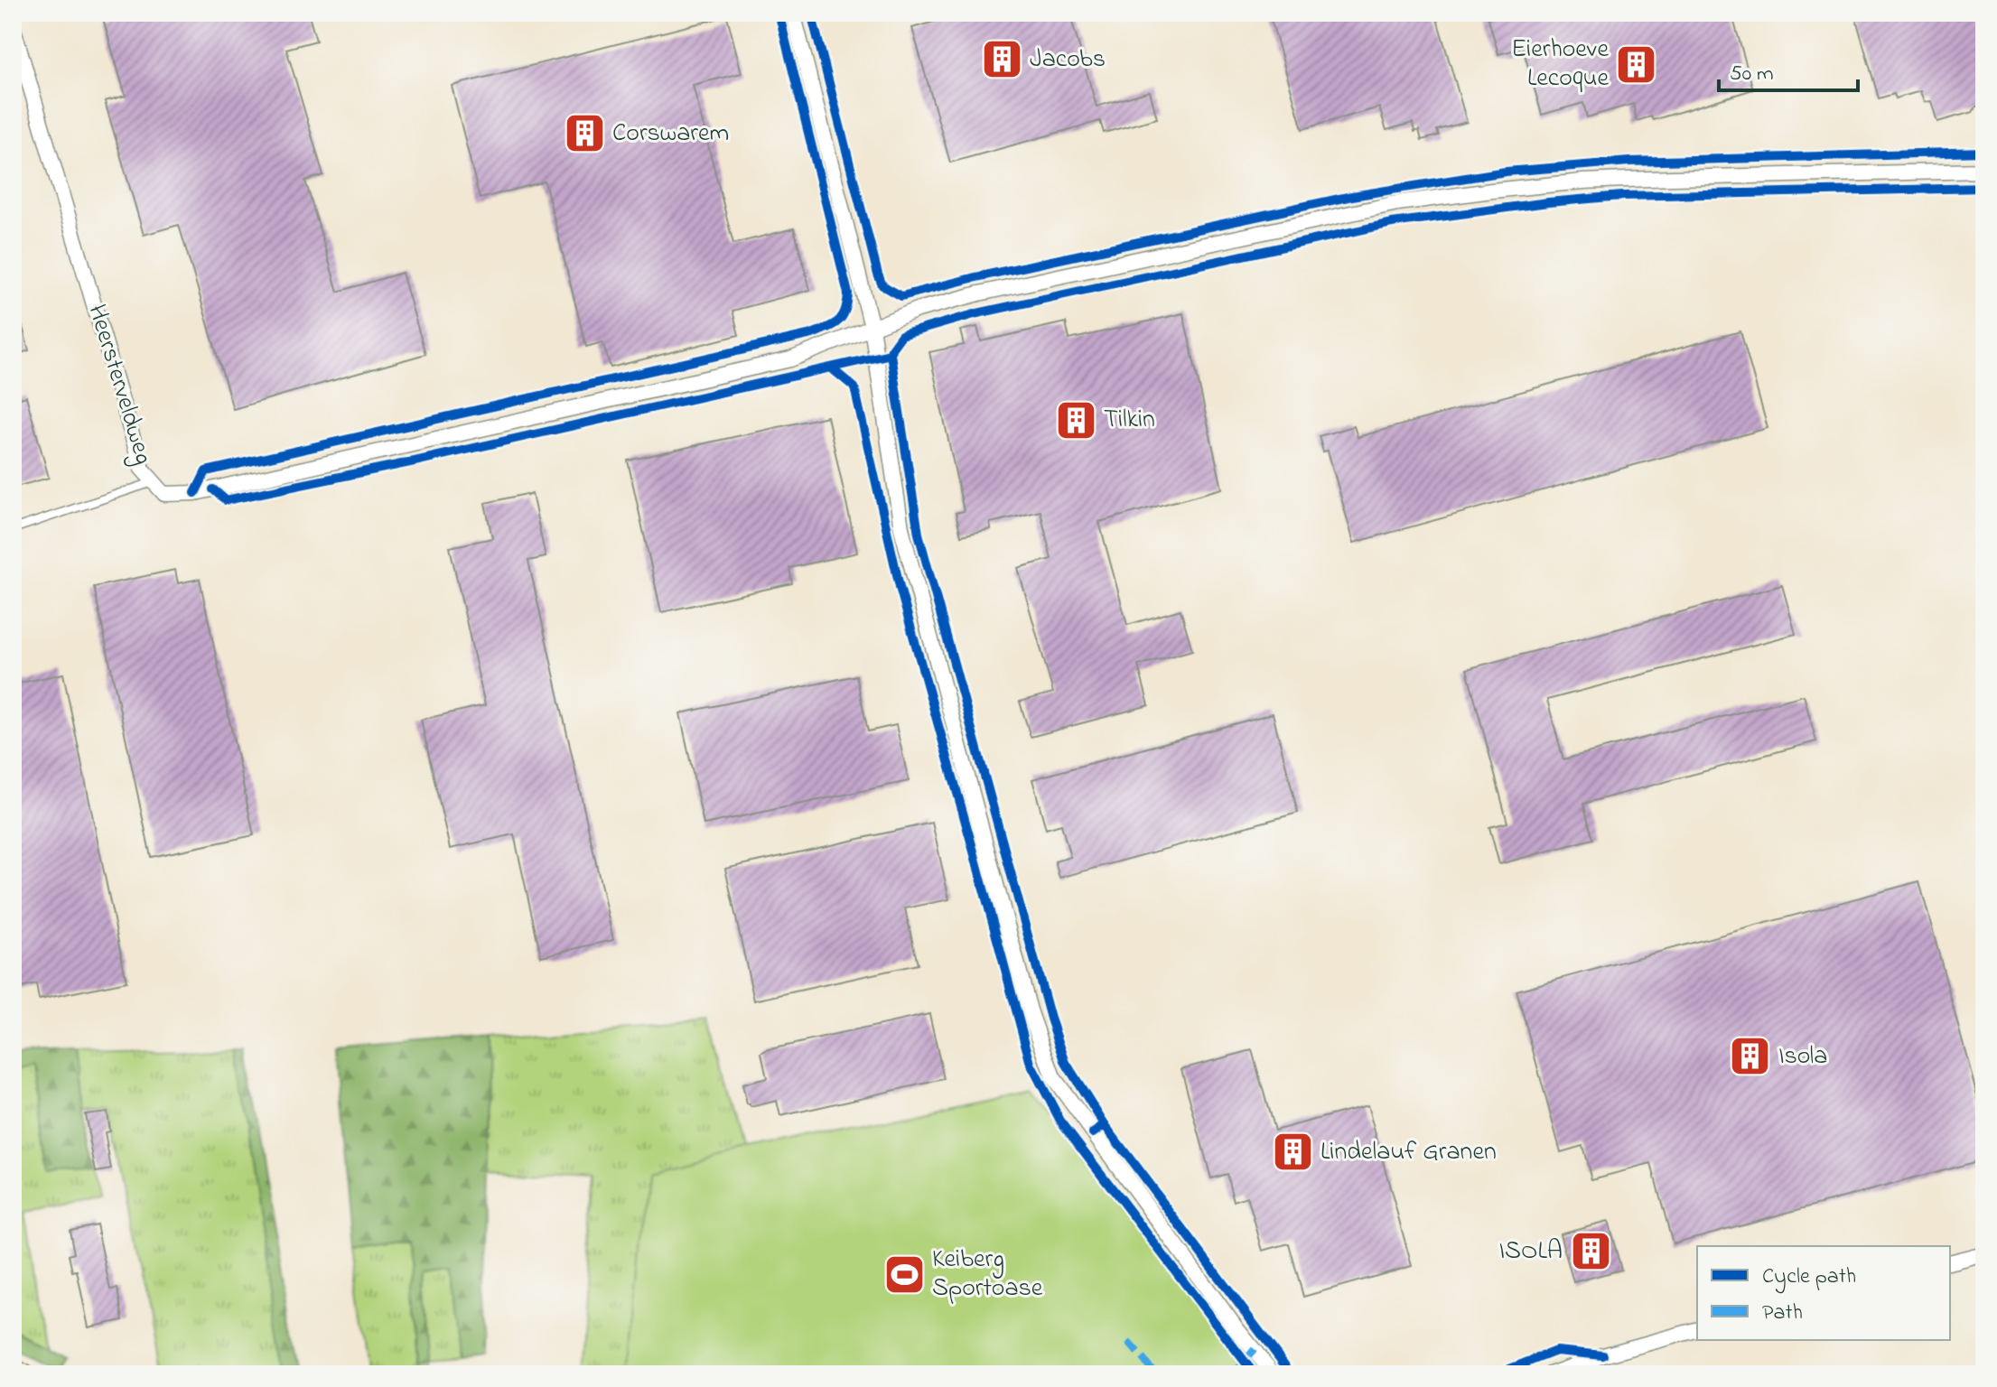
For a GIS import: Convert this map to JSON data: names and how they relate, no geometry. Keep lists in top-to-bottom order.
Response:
{
  "streets": {
    "street": ["Heersterveldweg"]
  },
  "places": {
    "building": [
      "Jacobs",
      "Eierhoeve Lecoque",
      "Corswarem",
      "Tilkin",
      "Isola",
      "Lindelauf Granen",
      "ISOLA"
    ],
    "sports": ["Keiberg Sportoase"]
  },
  "legend": ["Cycle path", "Path"],
  "scale_bar": "50 m"
}
